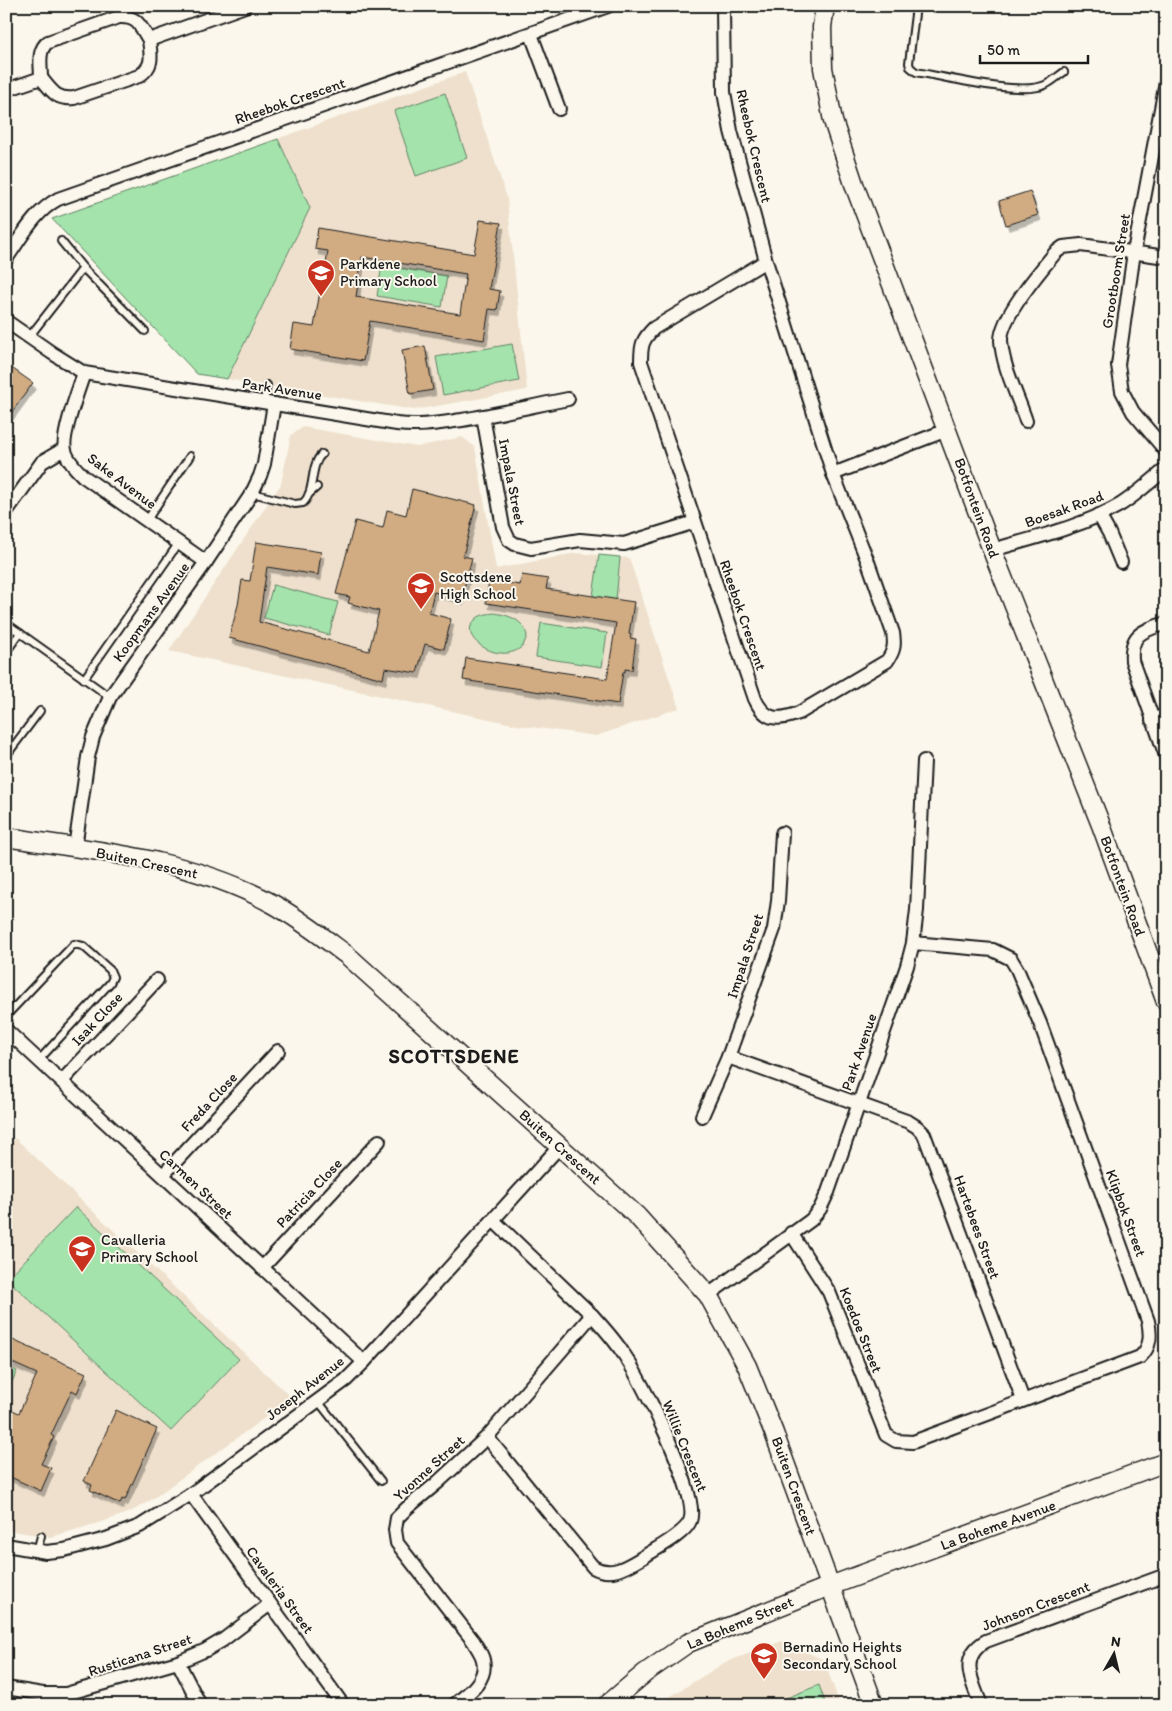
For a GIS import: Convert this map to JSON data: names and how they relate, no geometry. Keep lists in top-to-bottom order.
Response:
{
  "streets": {
    "street": [
      "Rheebok Crescent",
      "Grootboom Street",
      "Park Avenue",
      "Sake Avenue",
      "Impala Street",
      "Botfontein Road",
      "Boesak Road",
      "Koopmans Avenue",
      "Buiten Crescent",
      "Isak Close",
      "Freda Close",
      "Carmen Street",
      "Patricia Close",
      "Klipbok Street",
      "Hartebees Street",
      "Koedoe Street",
      "Joseph Avenue",
      "Willie Crescent",
      "Yvonne Street",
      "La Boheme Avenue",
      "Cavaleria Street",
      "Johnson Crescent",
      "La Boheme Street",
      "Rusticana Street"
    ]
  },
  "crossings": [
    ["Rheebok Crescent", "Impala Street"],
    ["Park Avenue", "Impala Street"],
    ["Park Avenue", "Koopmans Avenue"],
    ["Park Avenue", "Buiten Crescent"],
    ["Park Avenue", "Klipbok Street"],
    ["Park Avenue", "Hartebees Street"],
    ["Park Avenue", "Koedoe Street"],
    ["Sake Avenue", "Koopmans Avenue"],
    ["Botfontein Road", "Boesak Road"],
    ["Koopmans Avenue", "Buiten Crescent"],
    ["Buiten Crescent", "Joseph Avenue"],
    ["Buiten Crescent", "La Boheme Avenue"],
    ["Buiten Crescent", "La Boheme Street"],
    ["Isak Close", "Carmen Street"],
    ["Freda Close", "Carmen Street"],
    ["Carmen Street", "Patricia Close"],
    ["Carmen Street", "Joseph Avenue"],
    ["Klipbok Street", "Hartebees Street"],
    ["Klipbok Street", "Koedoe Street"],
    ["Joseph Avenue", "Willie Crescent"],
    ["Joseph Avenue", "Cavaleria Street"],
    ["Willie Crescent", "Yvonne Street"],
    ["La Boheme Avenue", "La Boheme Street"],
    ["Cavaleria Street", "Rusticana Street"]
  ],
  "districts": ["SCOTTSDENE"],
  "places": {
    "school or university": [
      "Parkdene Primary School",
      "Scottsdene High School",
      "Cavalleria Primary School",
      "Bernadino Heights Secondary School"
    ]
  },
  "scale_bar": "50 m",
  "north": "top"
}
